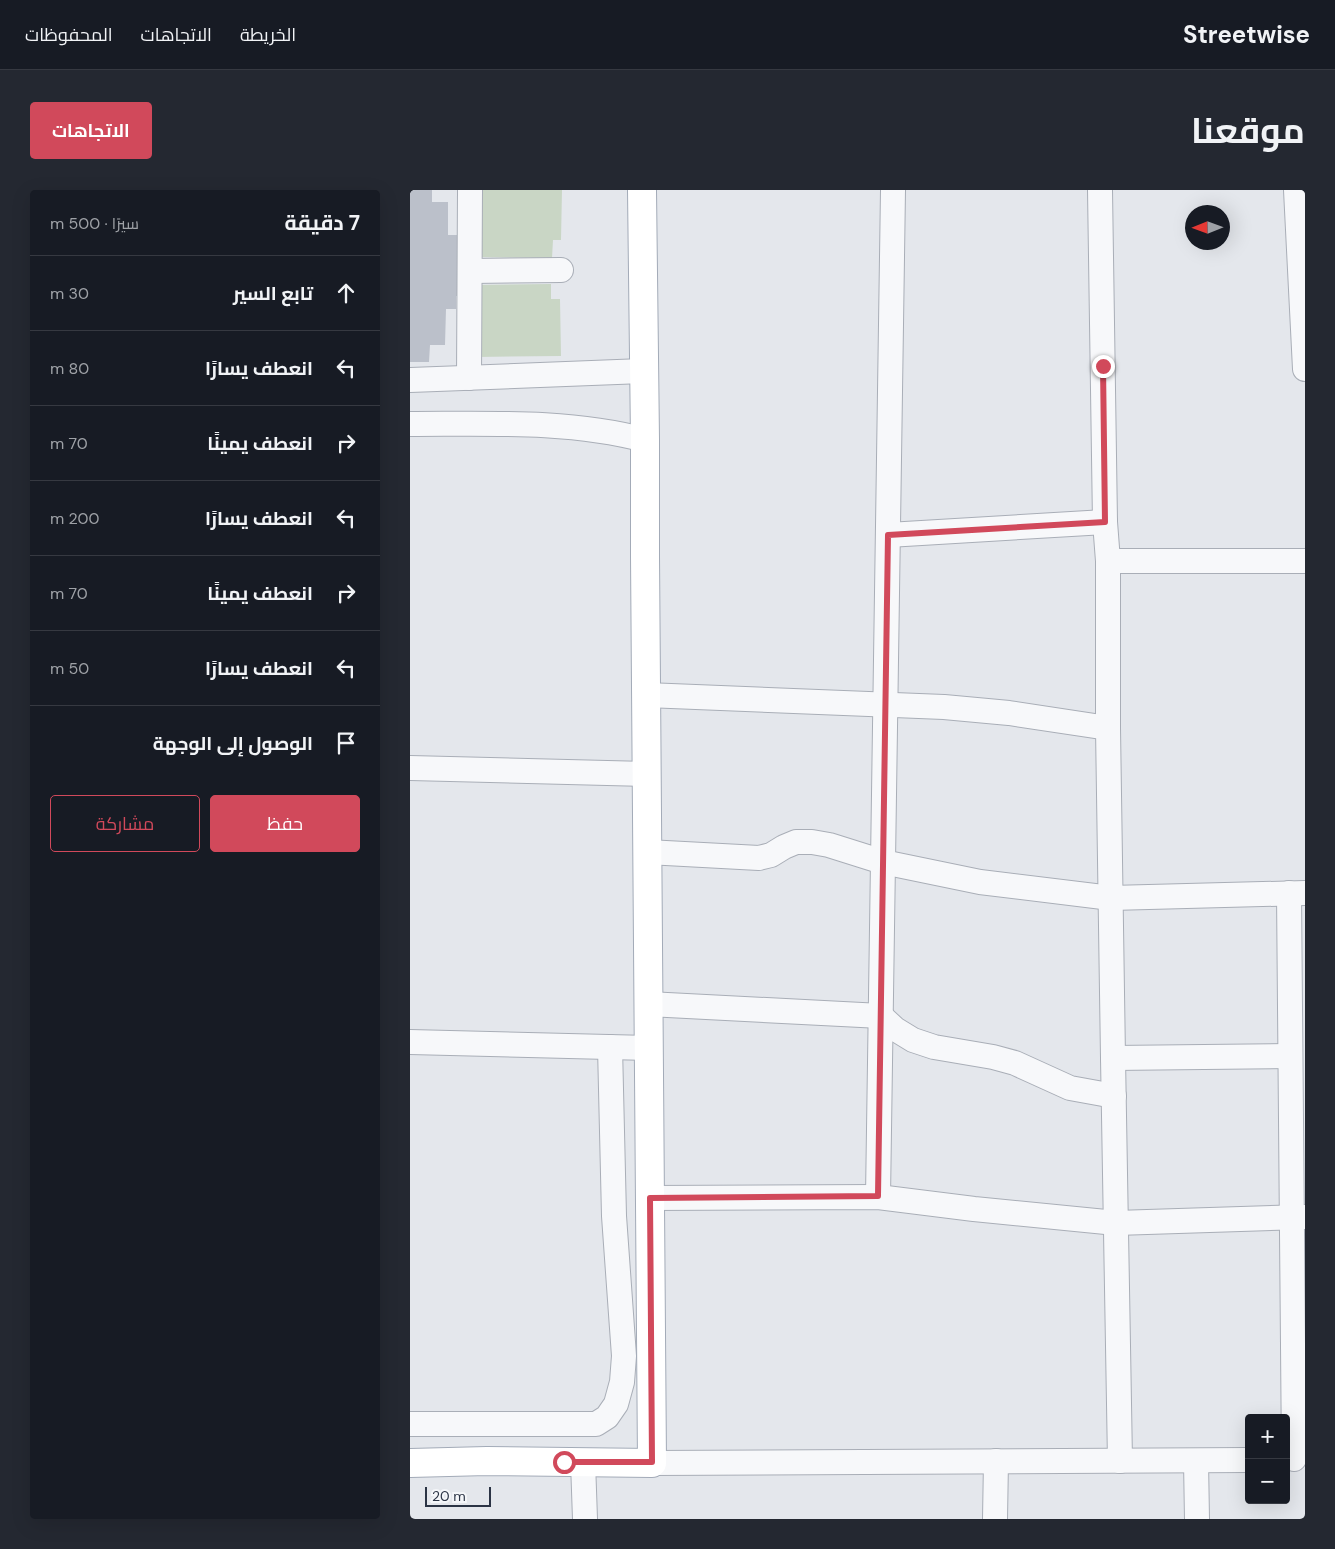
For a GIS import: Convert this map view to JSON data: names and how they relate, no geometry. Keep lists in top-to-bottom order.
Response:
{
  "scale_bar": "20 m",
  "north": "left",
  "page": {
    "header": "Streetwise",
    "nav": ["الخريطة", "الاتجاهات", "المحفوظات"],
    "title": "موقعنا",
    "buttons": [
      "الاتجاهات",
      ["حفظ", "مشاركة"]
    ],
    "heading": ["7 دقيقة", "سيرًا · 500 m"],
    "list": [
      ["تابع السير", "30 m"],
      ["انعطف يسارًا", "80 m"],
      ["انعطف يمينًا", "70 m"],
      ["انعطف يسارًا", "200 m"],
      ["انعطف يمينًا", "70 m"],
      ["انعطف يسارًا", "50 m"],
      "الوصول إلى الوجهة"
    ],
    "map_buttons": ["+", "−"],
    "scale": "20 m"
  }
}
